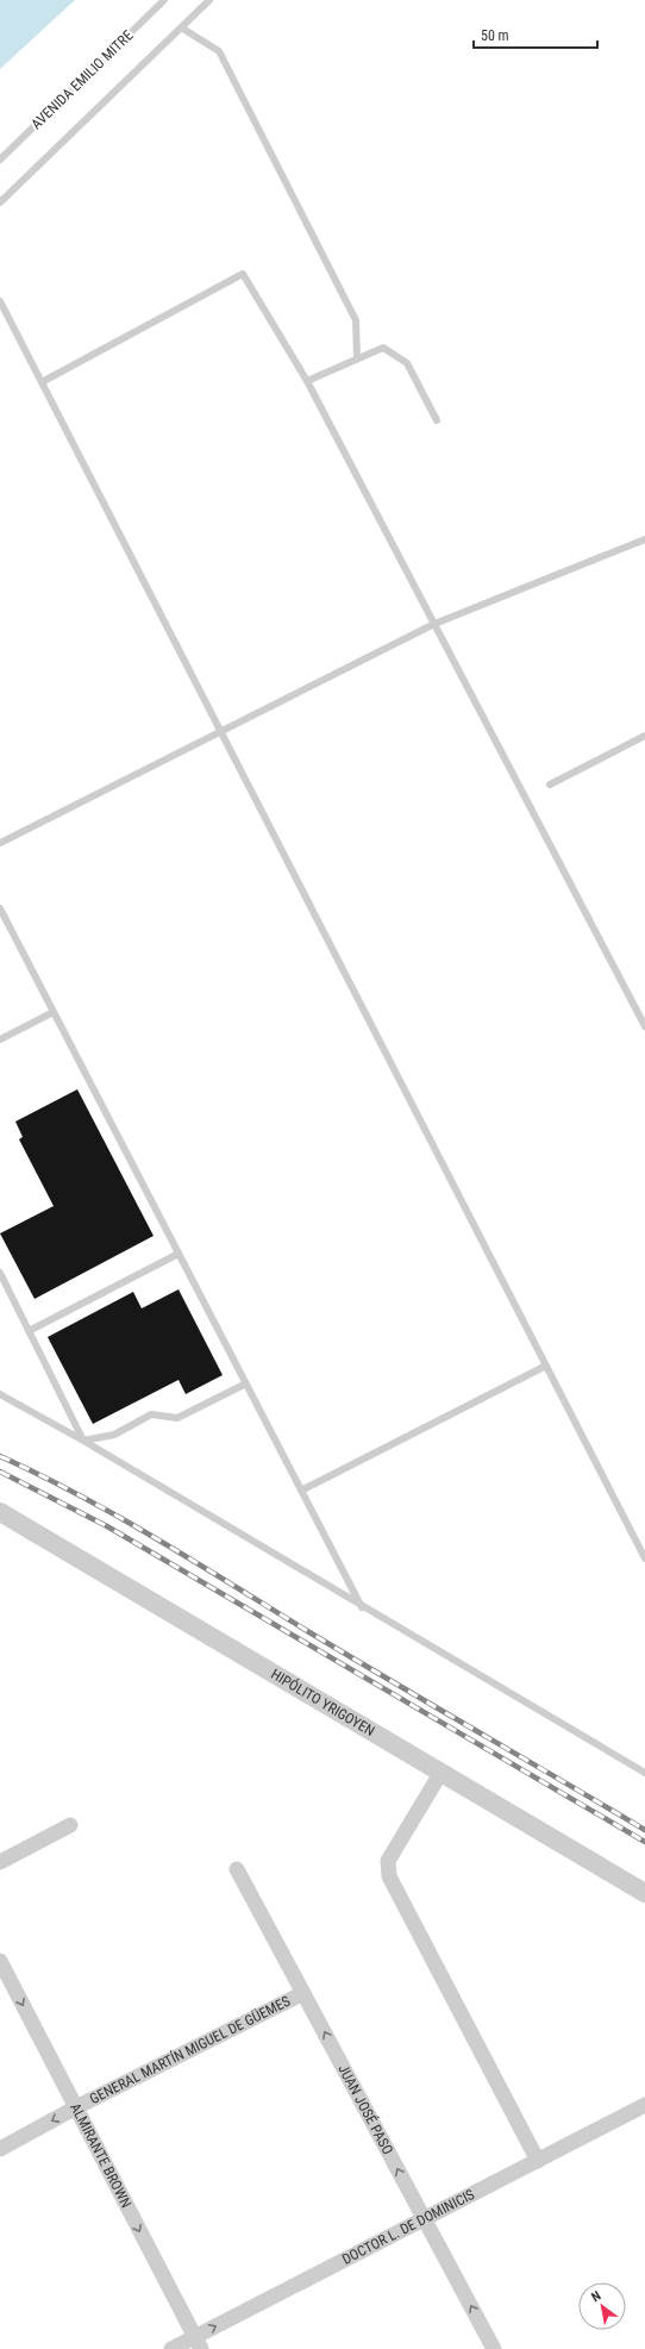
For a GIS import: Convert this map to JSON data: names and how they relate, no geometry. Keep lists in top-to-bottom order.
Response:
{
  "streets": {
    "street": [
      "HIPÓLITO YRIGOYEN",
      "GENERAL MARTÍN MIGUEL DE GÜEMES",
      "JUAN JOSÉ PASO",
      "ALMIRANTE BROWN",
      "DOCTOR L. DE DOMINICIS"
    ],
    "lane": ["AVENIDA EMILIO MITRE"]
  },
  "crossings": [
    ["GENERAL MARTÍN MIGUEL DE GÜEMES", "JUAN JOSÉ PASO"],
    ["GENERAL MARTÍN MIGUEL DE GÜEMES", "ALMIRANTE BROWN"],
    ["JUAN JOSÉ PASO", "DOCTOR L. DE DOMINICIS"],
    ["ALMIRANTE BROWN", "DOCTOR L. DE DOMINICIS"]
  ],
  "one_way": ["JUAN JOSÉ PASO", "ALMIRANTE BROWN", "DOCTOR L. DE DOMINICIS"],
  "scale_bar": "50 m",
  "north": "top left"
}
